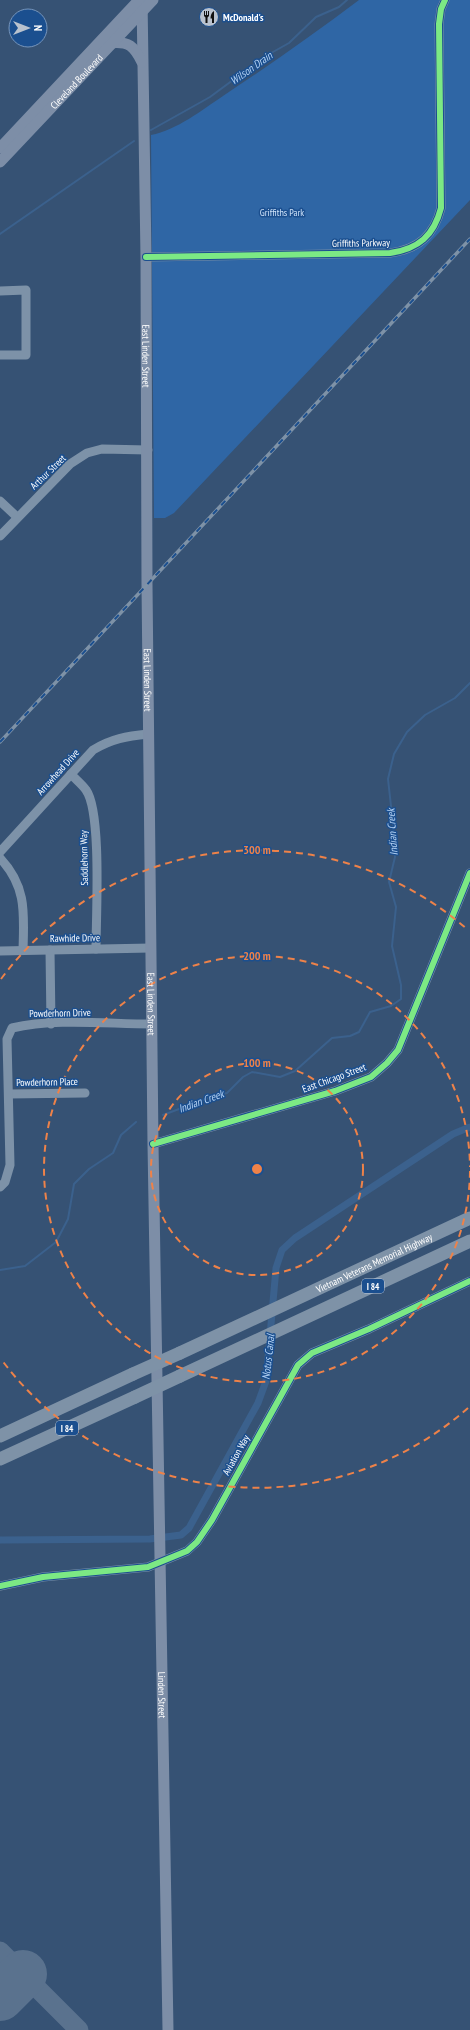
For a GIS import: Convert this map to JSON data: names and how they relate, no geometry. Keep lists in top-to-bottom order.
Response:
{
  "streets": {
    "highway": ["Vietnam Veterans Memorial Highway", "I 84"],
    "main road": ["Cleveland Boulevard", "East Linden Street", "Linden Street"],
    "street": [
      "Griffiths Parkway",
      "Arthur Street",
      "Arrowhead Drive",
      "Saddlehorn Way",
      "Rawhide Drive",
      "Powderhorn Drive",
      "East Chicago Street",
      "Powderhorn Place",
      "Aviation Way"
    ]
  },
  "crossings": [
    ["Cleveland Boulevard", "East Linden Street"],
    ["Griffiths Parkway", "East Linden Street"],
    ["East Linden Street", "Arthur Street"],
    ["East Linden Street", "Arrowhead Drive"],
    ["East Linden Street", "Rawhide Drive"],
    ["East Linden Street", "Powderhorn Drive"],
    ["East Linden Street", "East Chicago Street"],
    ["East Linden Street", "Linden Street"],
    ["Arrowhead Drive", "Saddlehorn Way"],
    ["Saddlehorn Way", "Rawhide Drive"],
    ["Powderhorn Drive", "Powderhorn Place"],
    ["Aviation Way", "Linden Street"]
  ],
  "water": ["Wilson Drain", "Indian Creek", "Notus Canal"],
  "parks": ["Griffiths Park"],
  "places": {
    "restaurant": ["McDonald's"]
  },
  "north": "right",
  "rings": ["300 m", "200 m", "100 m"]
}
